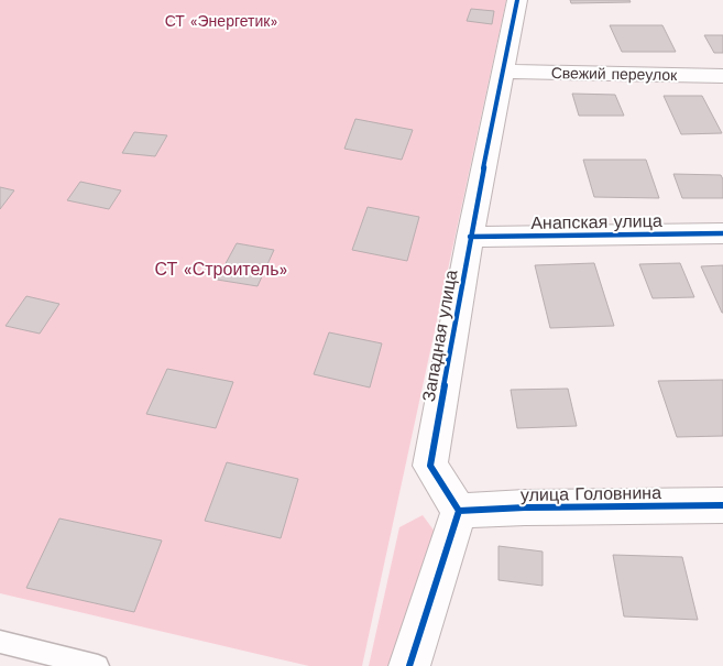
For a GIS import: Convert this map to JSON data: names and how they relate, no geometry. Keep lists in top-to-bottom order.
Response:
{
  "streets": {
    "street": [
      "Свежий переулок",
      "Анапская улица",
      "Западная улица",
      "улица Головнина"
    ]
  },
  "crossings": [
    ["Свежий переулок", "Западная улица"],
    ["Анапская улица", "Западная улица"],
    ["Западная улица", "улица Головнина"]
  ],
  "parks": ["СТ «Энергетик»", "СТ «Строитель»"]
}
